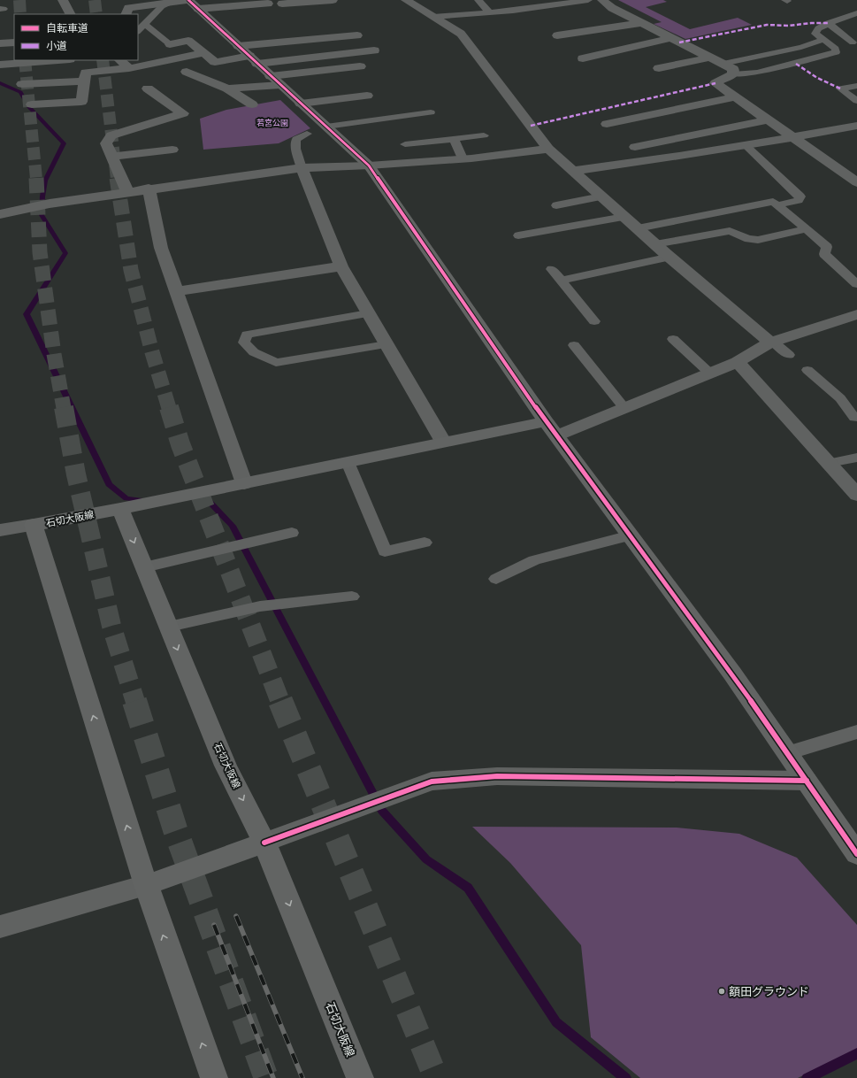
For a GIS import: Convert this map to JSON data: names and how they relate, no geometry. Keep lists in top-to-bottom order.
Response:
{
  "streets": {
    "street": ["石切大阪線"]
  },
  "parks": ["若宮公園"],
  "places": ["額田グラウンド"],
  "legend": ["自転車道", "小道"]
}
